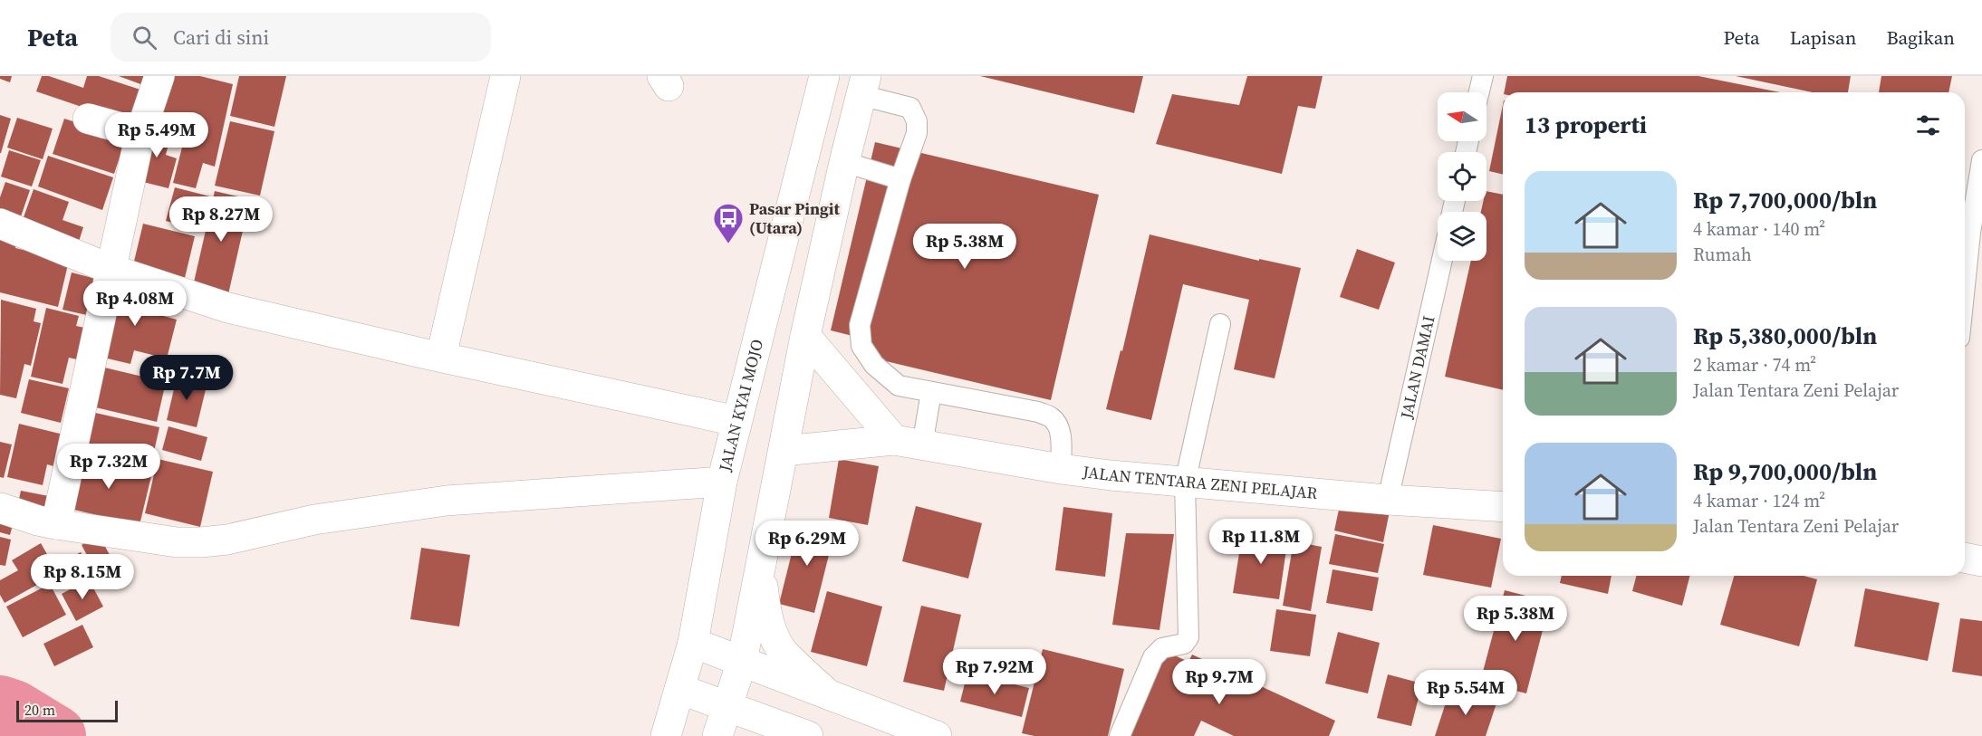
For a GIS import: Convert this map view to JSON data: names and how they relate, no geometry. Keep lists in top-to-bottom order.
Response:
{
  "streets": {
    "street": ["JALAN KYAI MOJO", "JALAN TENTARA ZENI PELAJAR"],
    "lane": ["JALAN DAMAI"]
  },
  "crossings": [
    ["JALAN DAMAI", "JALAN TENTARA ZENI PELAJAR"]
  ],
  "places": {
    "bus stop": ["Pasar Pingit (Utara)"]
  },
  "scale_bar": "20 m",
  "north": "left",
  "page": {
    "header": "Peta",
    "search": "Cari di sini",
    "nav": ["Peta", "Lapisan", "Bagikan"],
    "heading": "13 properti",
    "price": [
      "Rp 5.49M",
      "Rp 8.27M",
      "Rp 5.38M",
      "Rp 4.08M",
      "Rp 7.7M",
      "Rp 7.32M",
      "Rp 11.8M",
      "Rp 6.29M",
      "Rp 8.15M",
      "Rp 5.38M",
      "Rp 7.92M",
      "Rp 9.7M",
      "Rp 5.54M"
    ],
    "list": [
      {
        "name": "Rp 7,700,000/bln",
        "note": "4 kamar · 140 m² · Rumah"
      },
      {
        "name": "Rp 5,380,000/bln",
        "note": "2 kamar · 74 m² · Jalan Tentara Zeni Pelajar"
      },
      {
        "name": "Rp 9,700,000/bln",
        "note": "4 kamar · 124 m² · Jalan Tentara Zeni Pelajar"
      }
    ],
    "scale": "20 m"
  }
}
